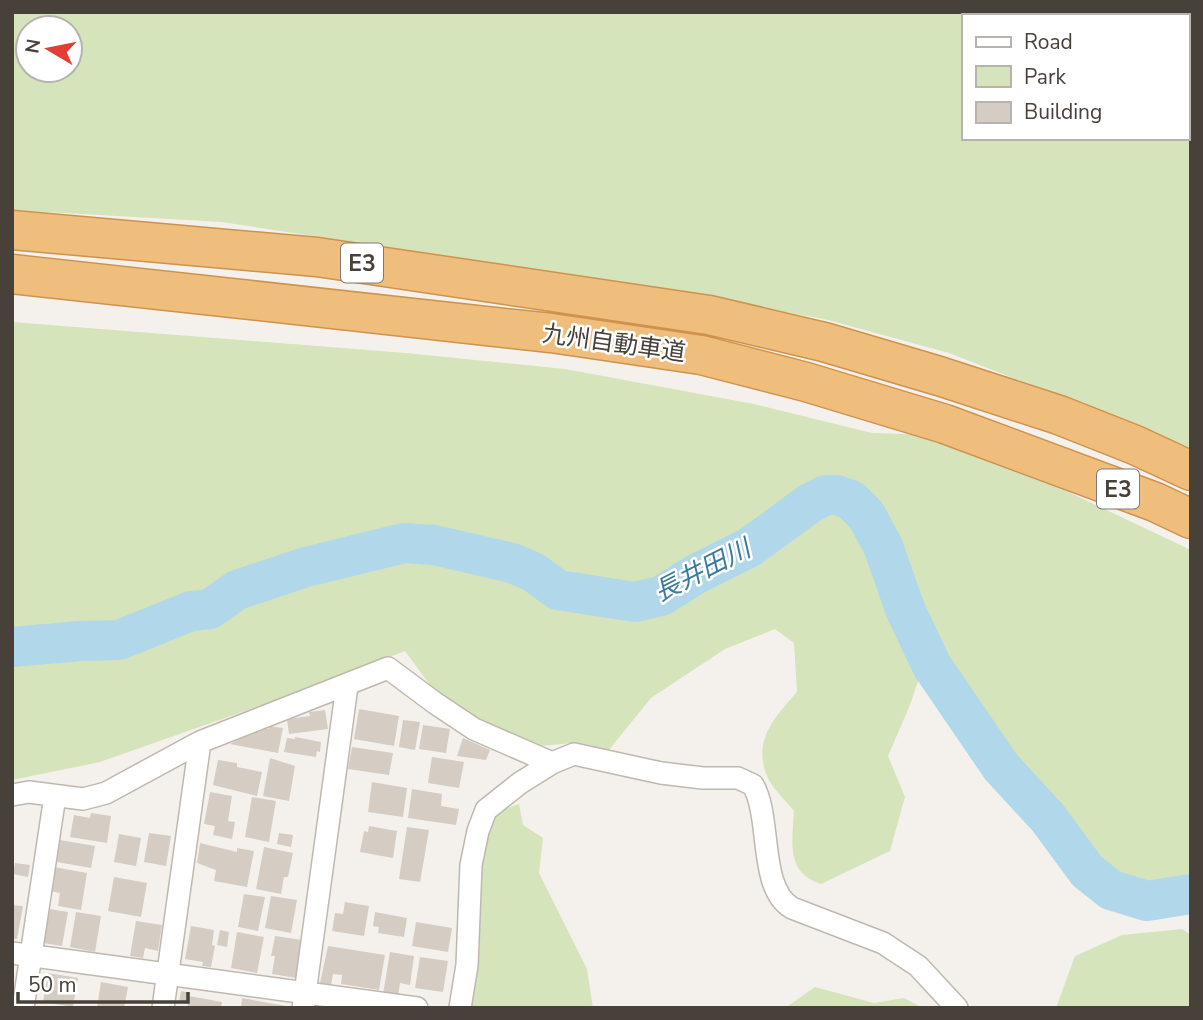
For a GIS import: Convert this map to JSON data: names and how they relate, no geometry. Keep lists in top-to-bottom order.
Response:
{
  "streets": {
    "highway": ["E3", "九州自動車道"]
  },
  "water": ["長井田川"],
  "legend": ["Road", "Park", "Building"],
  "scale_bar": "50 m",
  "north": "left"
}
